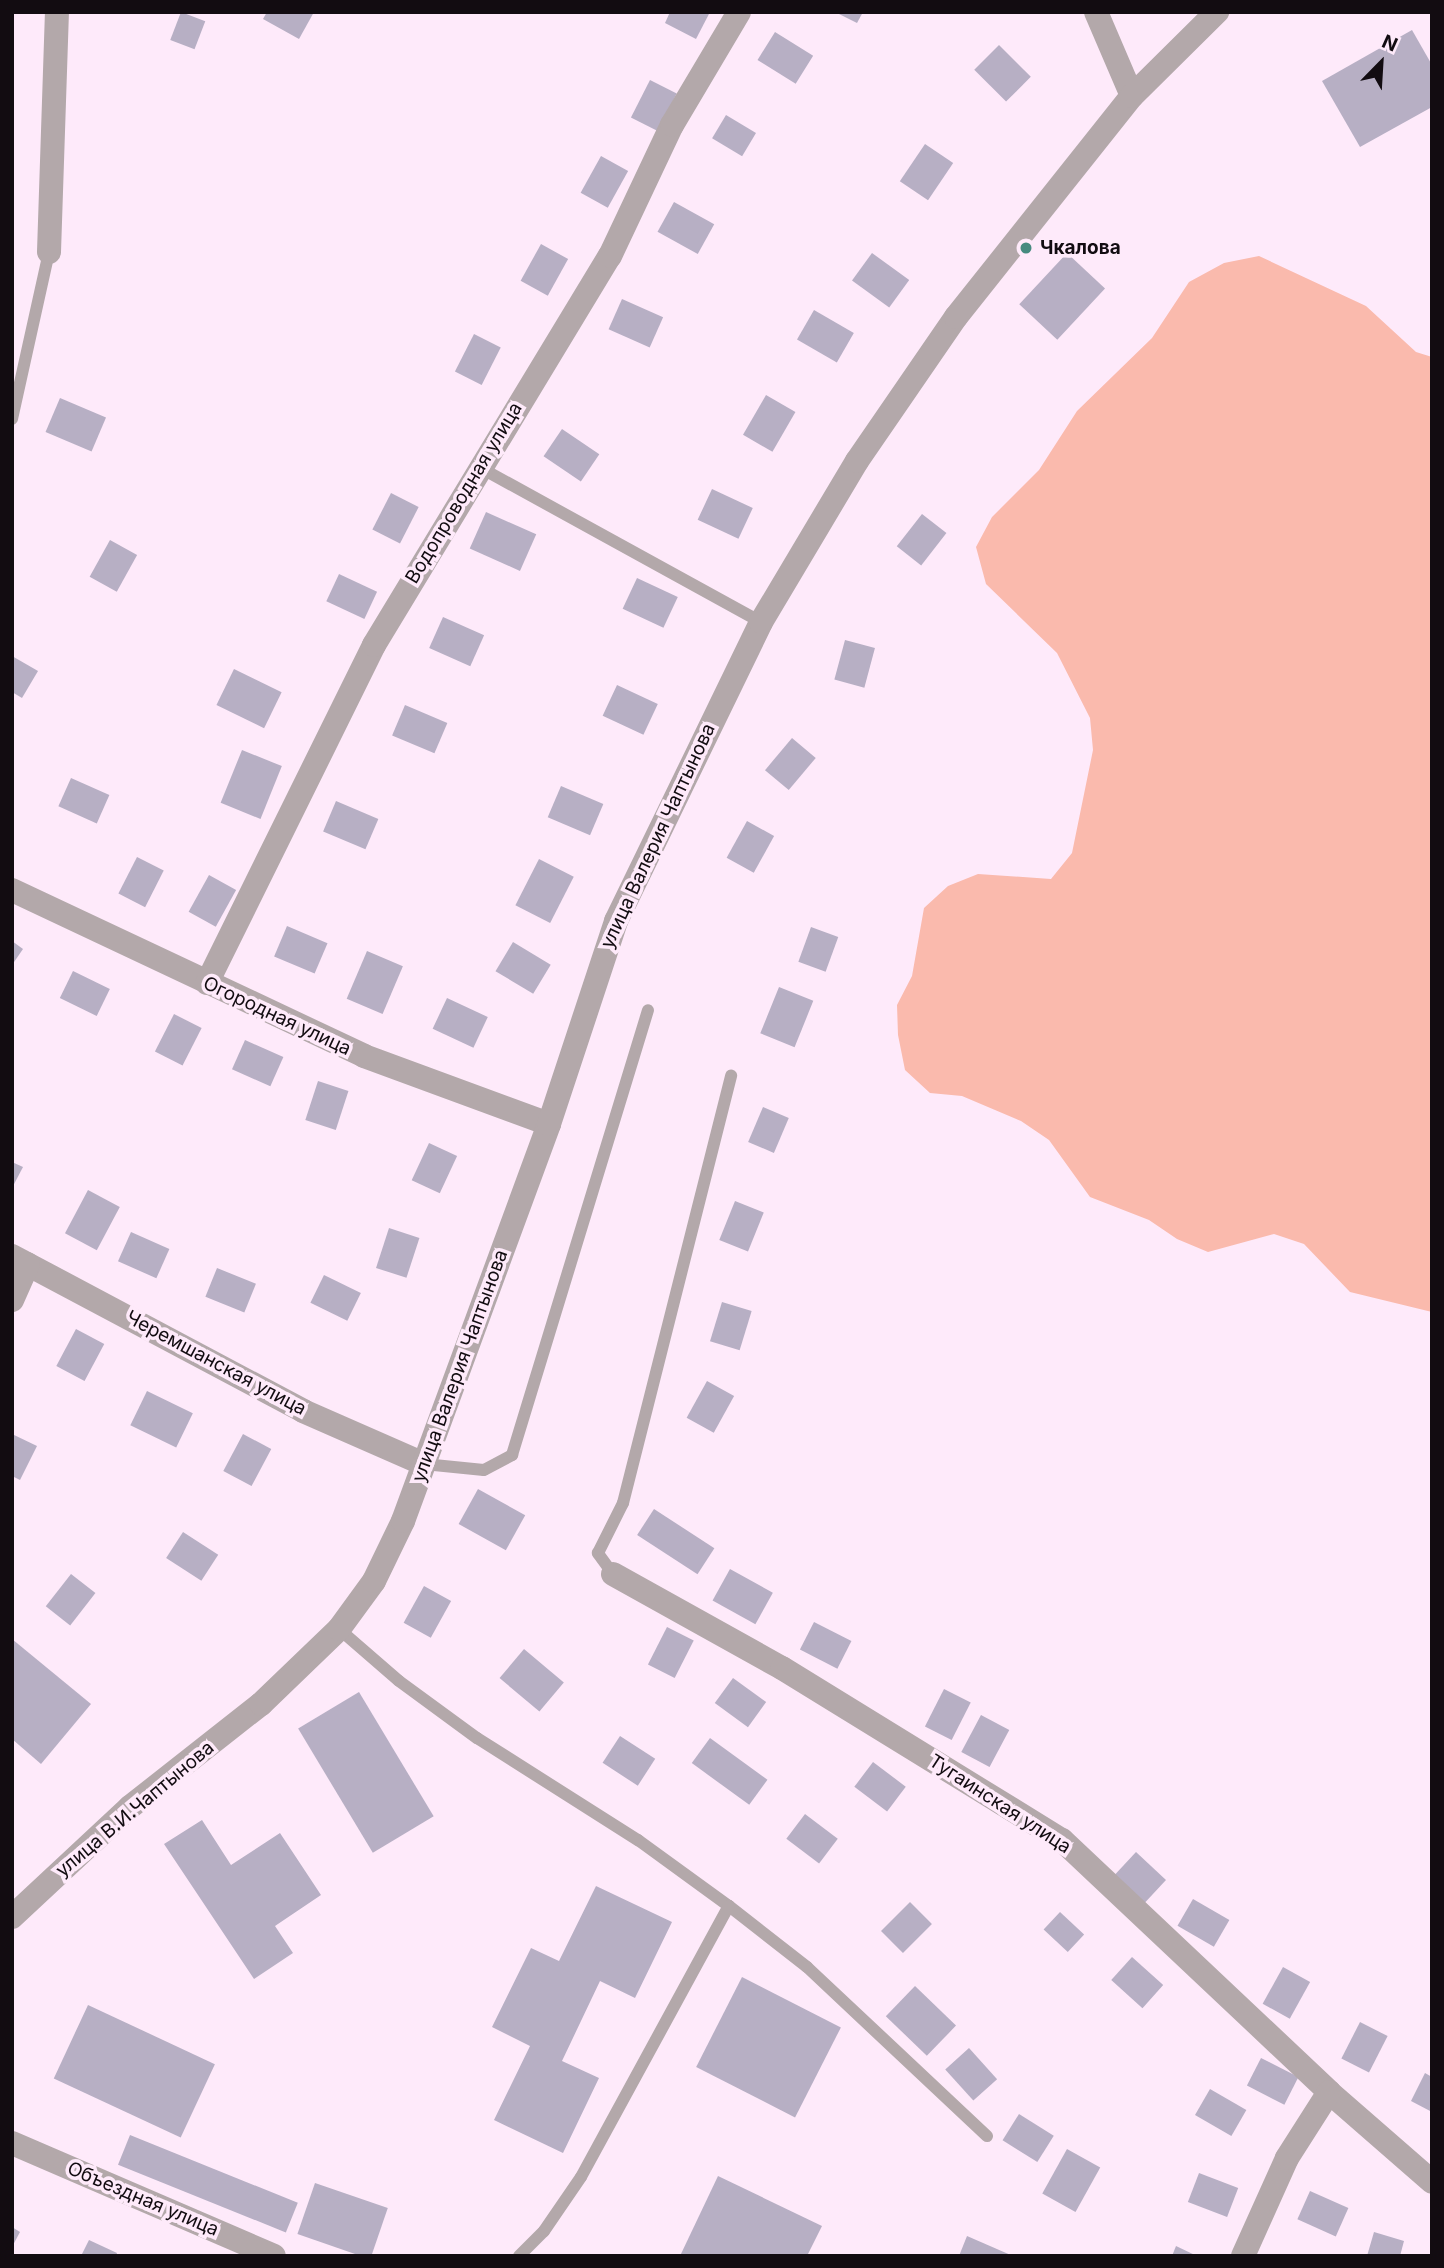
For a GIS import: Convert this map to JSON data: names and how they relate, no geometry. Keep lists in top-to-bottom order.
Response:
{
  "streets": {
    "street": [
      "Водопроводная улица",
      "улица Валерия Чаптынова",
      "Огородная улица",
      "Черемшанская улица",
      "Тугаинская улица",
      "улица В.И.Чаптынова",
      "Объездная улица"
    ]
  },
  "crossings": [
    ["Водопроводная улица", "Огородная улица"],
    ["улица Валерия Чаптынова", "Огородная улица"],
    ["улица Валерия Чаптынова", "Черемшанская улица"],
    ["улица Валерия Чаптынова", "улица В.И.Чаптынова"]
  ],
  "places": ["Чкалова"],
  "north": "top right"
}
